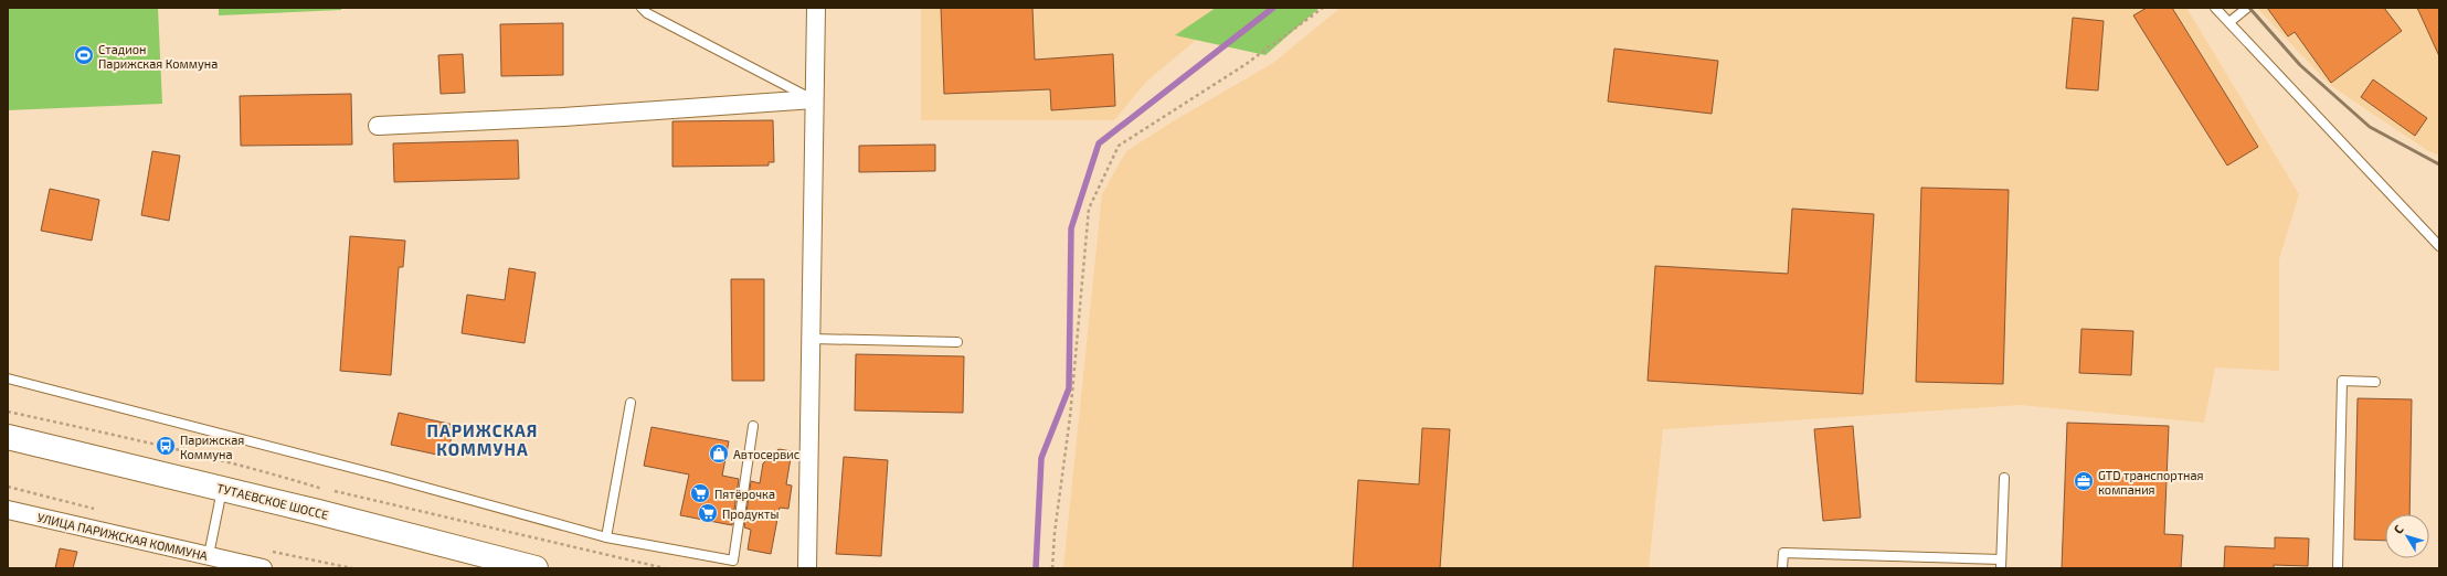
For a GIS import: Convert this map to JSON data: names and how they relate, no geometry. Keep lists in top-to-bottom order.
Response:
{
  "streets": {
    "main road": ["ТУТАЕВСКОЕ ШОССЕ"],
    "street": ["УЛИЦА ПАРИЖСКАЯ КОММУНА"]
  },
  "districts": ["ПАРИЖСКАЯ КОММУНА"],
  "places": {
    "sports": ["Стадион Парижская Коммуна"],
    "bus stop": ["Парижская Коммуна"],
    "shop": ["Автосервис"],
    "office": ["GTD транспортная компания"],
    "supermarket": ["Пятёрочка", "Продукты"]
  },
  "north": "top left"
}
